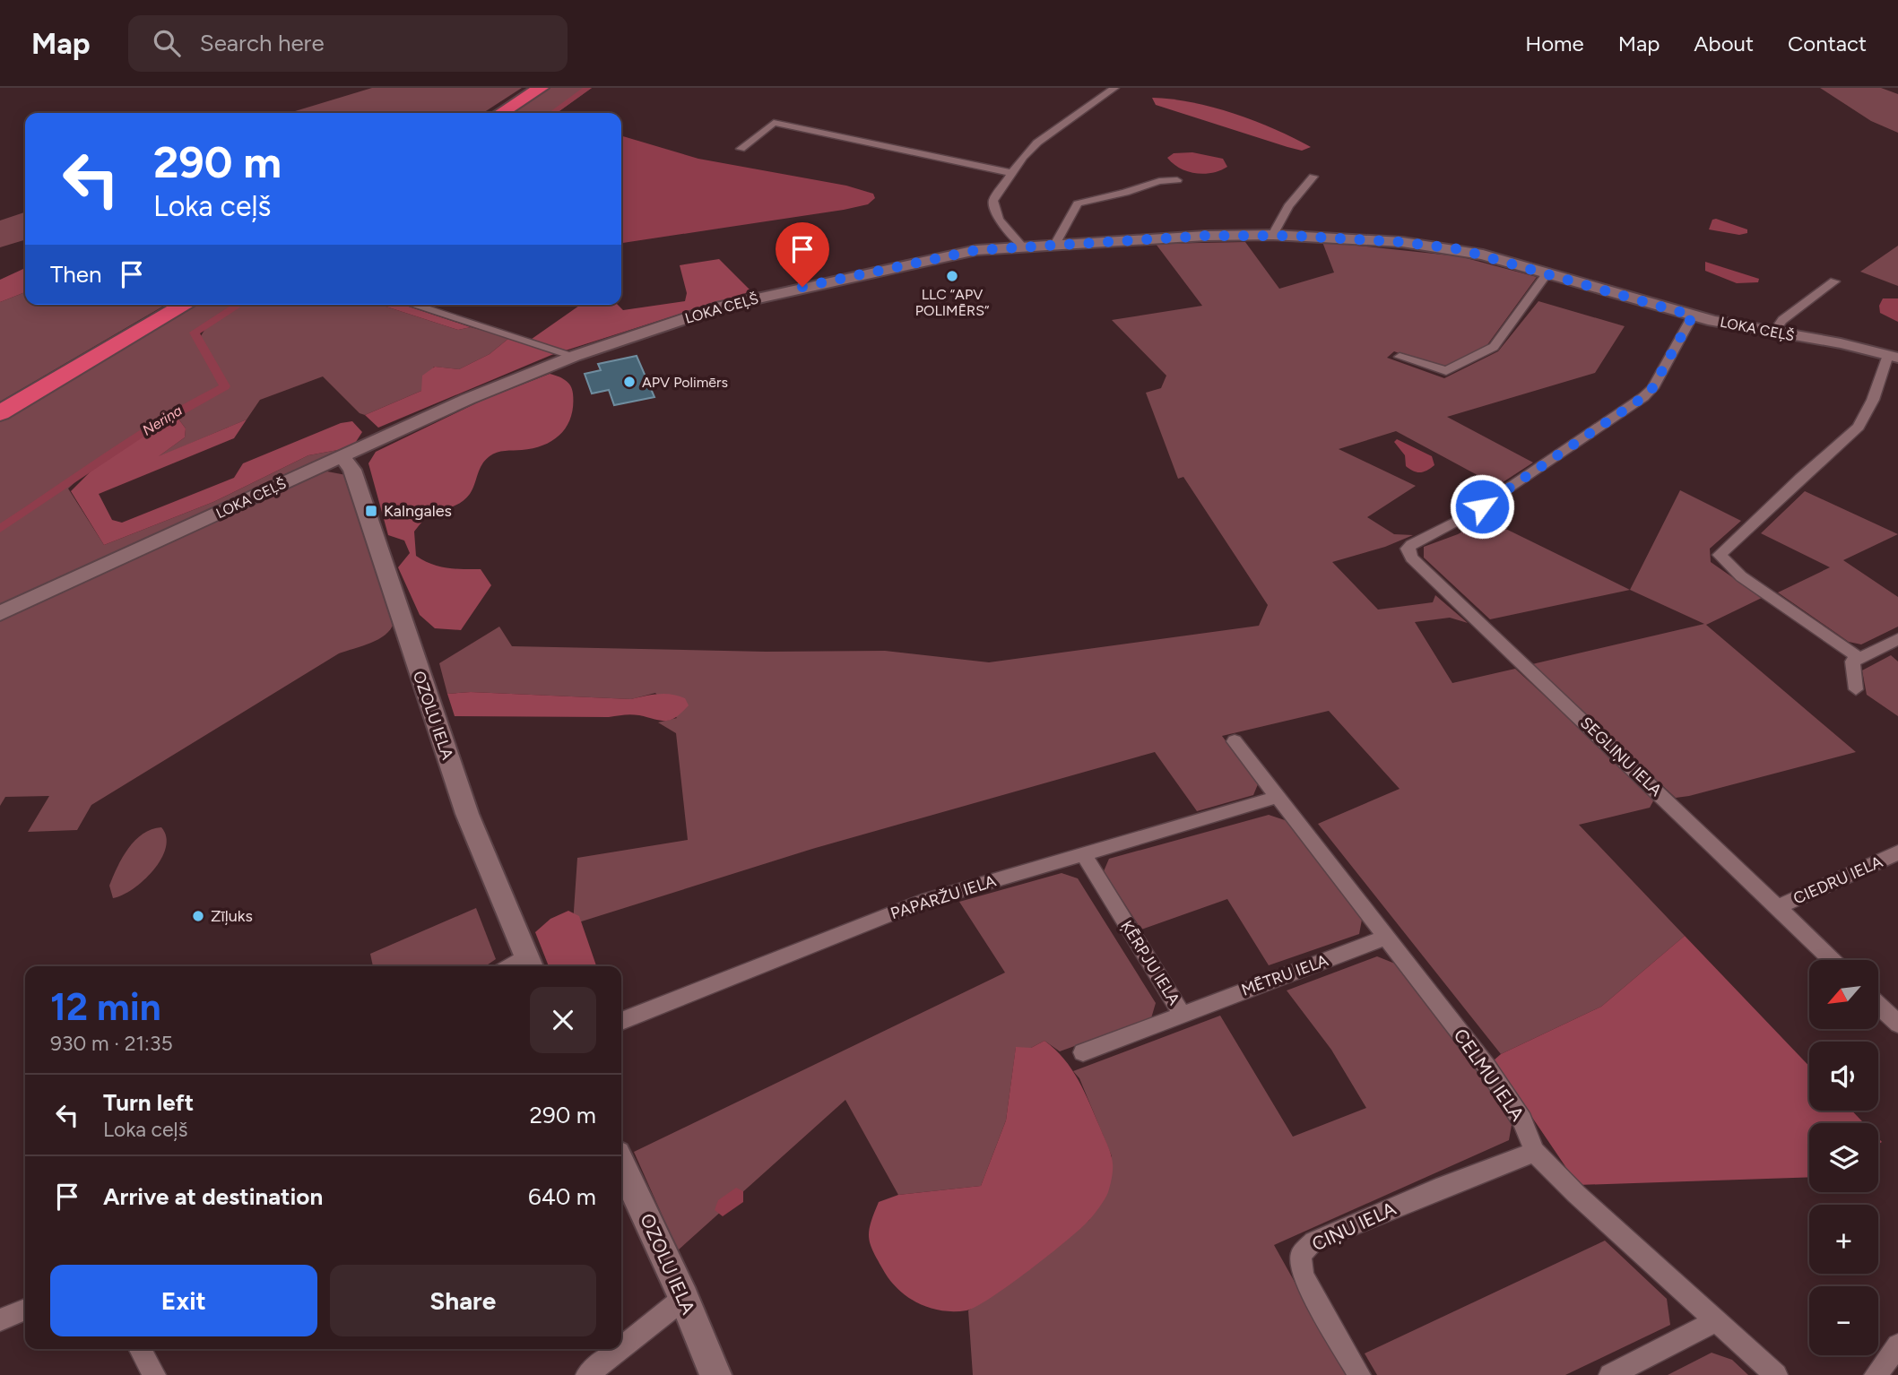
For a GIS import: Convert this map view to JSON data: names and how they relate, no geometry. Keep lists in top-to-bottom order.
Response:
{
  "streets": {
    "main road": ["LOKA CEĻŠ", "OZOLU IELA"],
    "street": [
      "SEGLIŅU IELA",
      "CIEDRU IELA",
      "PAPARŽU IELA",
      "ĶĒRPJU IELA",
      "MĒTRU IELA",
      "CELMU IELA",
      "CIŅU IELA"
    ]
  },
  "crossings": [
    ["LOKA CEĻŠ", "OZOLU IELA"],
    ["SEGLIŅU IELA", "CIEDRU IELA"],
    ["PAPARŽU IELA", "ĶĒRPJU IELA"],
    ["PAPARŽU IELA", "CELMU IELA"],
    ["ĶĒRPJU IELA", "MĒTRU IELA"],
    ["MĒTRU IELA", "CELMU IELA"],
    ["CELMU IELA", "CIŅU IELA"]
  ],
  "water": ["Neriņa"],
  "places": {
    "other": ["LLC “APV POLIMĒRS“", "APV Polimērs", "Zīļuks"],
    "transit": ["Kalngales"]
  },
  "north": "bottom left",
  "page": {
    "header": "Map",
    "search": "Search here",
    "nav": [
      "Home",
      "Map",
      "About",
      "Contact"
    ],
    "turn": ["290 m", "Loka ceļš"],
    "then": "Then",
    "map_buttons": ["+", "−"],
    "heading": ["12 min", "930 m · 21:35"],
    "list": [
      {
        "name": "Turn left",
        "note": "Loka ceļš",
        "value": "290 m"
      },
      {
        "name": "Arrive at destination",
        "value": "640 m"
      }
    ],
    "buttons": ["Exit", "Share"]
  }
}
